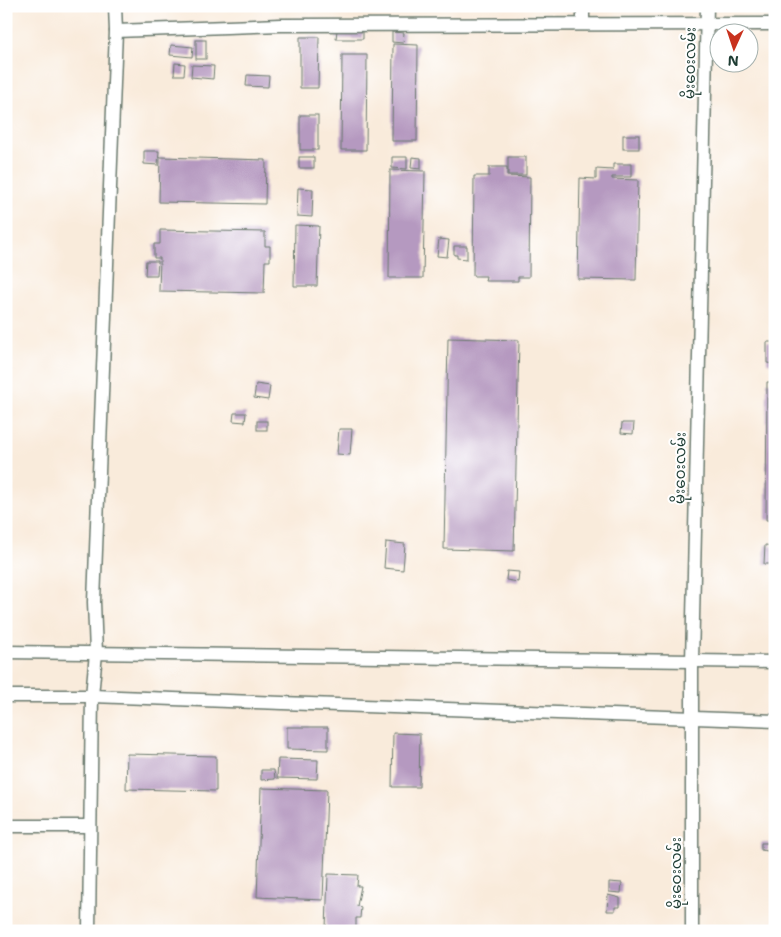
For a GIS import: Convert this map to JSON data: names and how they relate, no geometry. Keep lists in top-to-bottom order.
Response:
{
  "streets": {
    "street": ["မိုးဝေးလမ်း"]
  },
  "north": "bottom"
}
